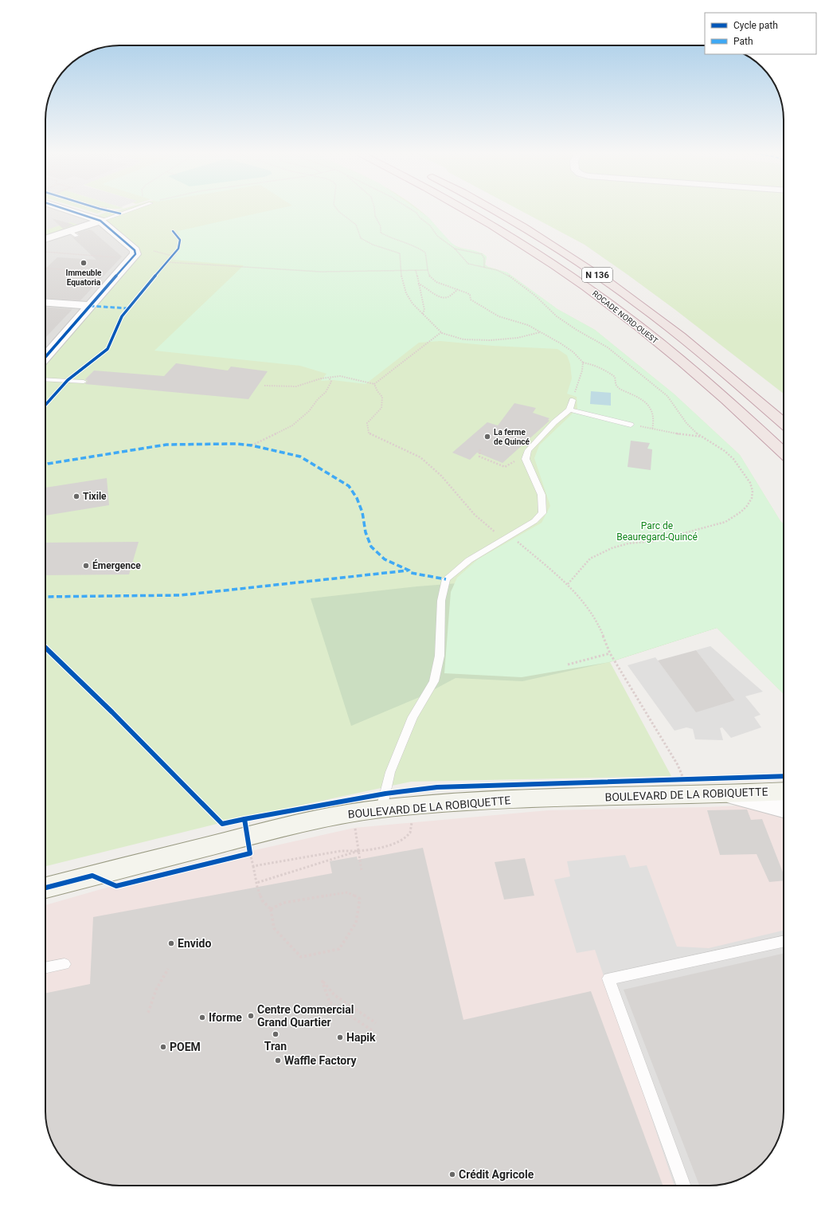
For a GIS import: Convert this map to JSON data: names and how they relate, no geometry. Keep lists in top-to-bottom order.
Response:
{
  "streets": {
    "highway": ["N 136", "ROCADE NORD-OUEST"],
    "main road": ["BOULEVARD DE LA ROBIQUETTE"]
  },
  "parks": ["Parc de Beauregard-Quincé"],
  "places": [
    "Immeuble Equatoria",
    "La ferme de Quincé",
    "Tixile",
    "Émergence",
    "Envido",
    "Centre Commercial Grand Quartier",
    "Iforme",
    "Tran",
    "Hapik",
    "POEM",
    "Waffle Factory",
    "Crédit Agricole"
  ],
  "legend": ["Cycle path", "Path"]
}
